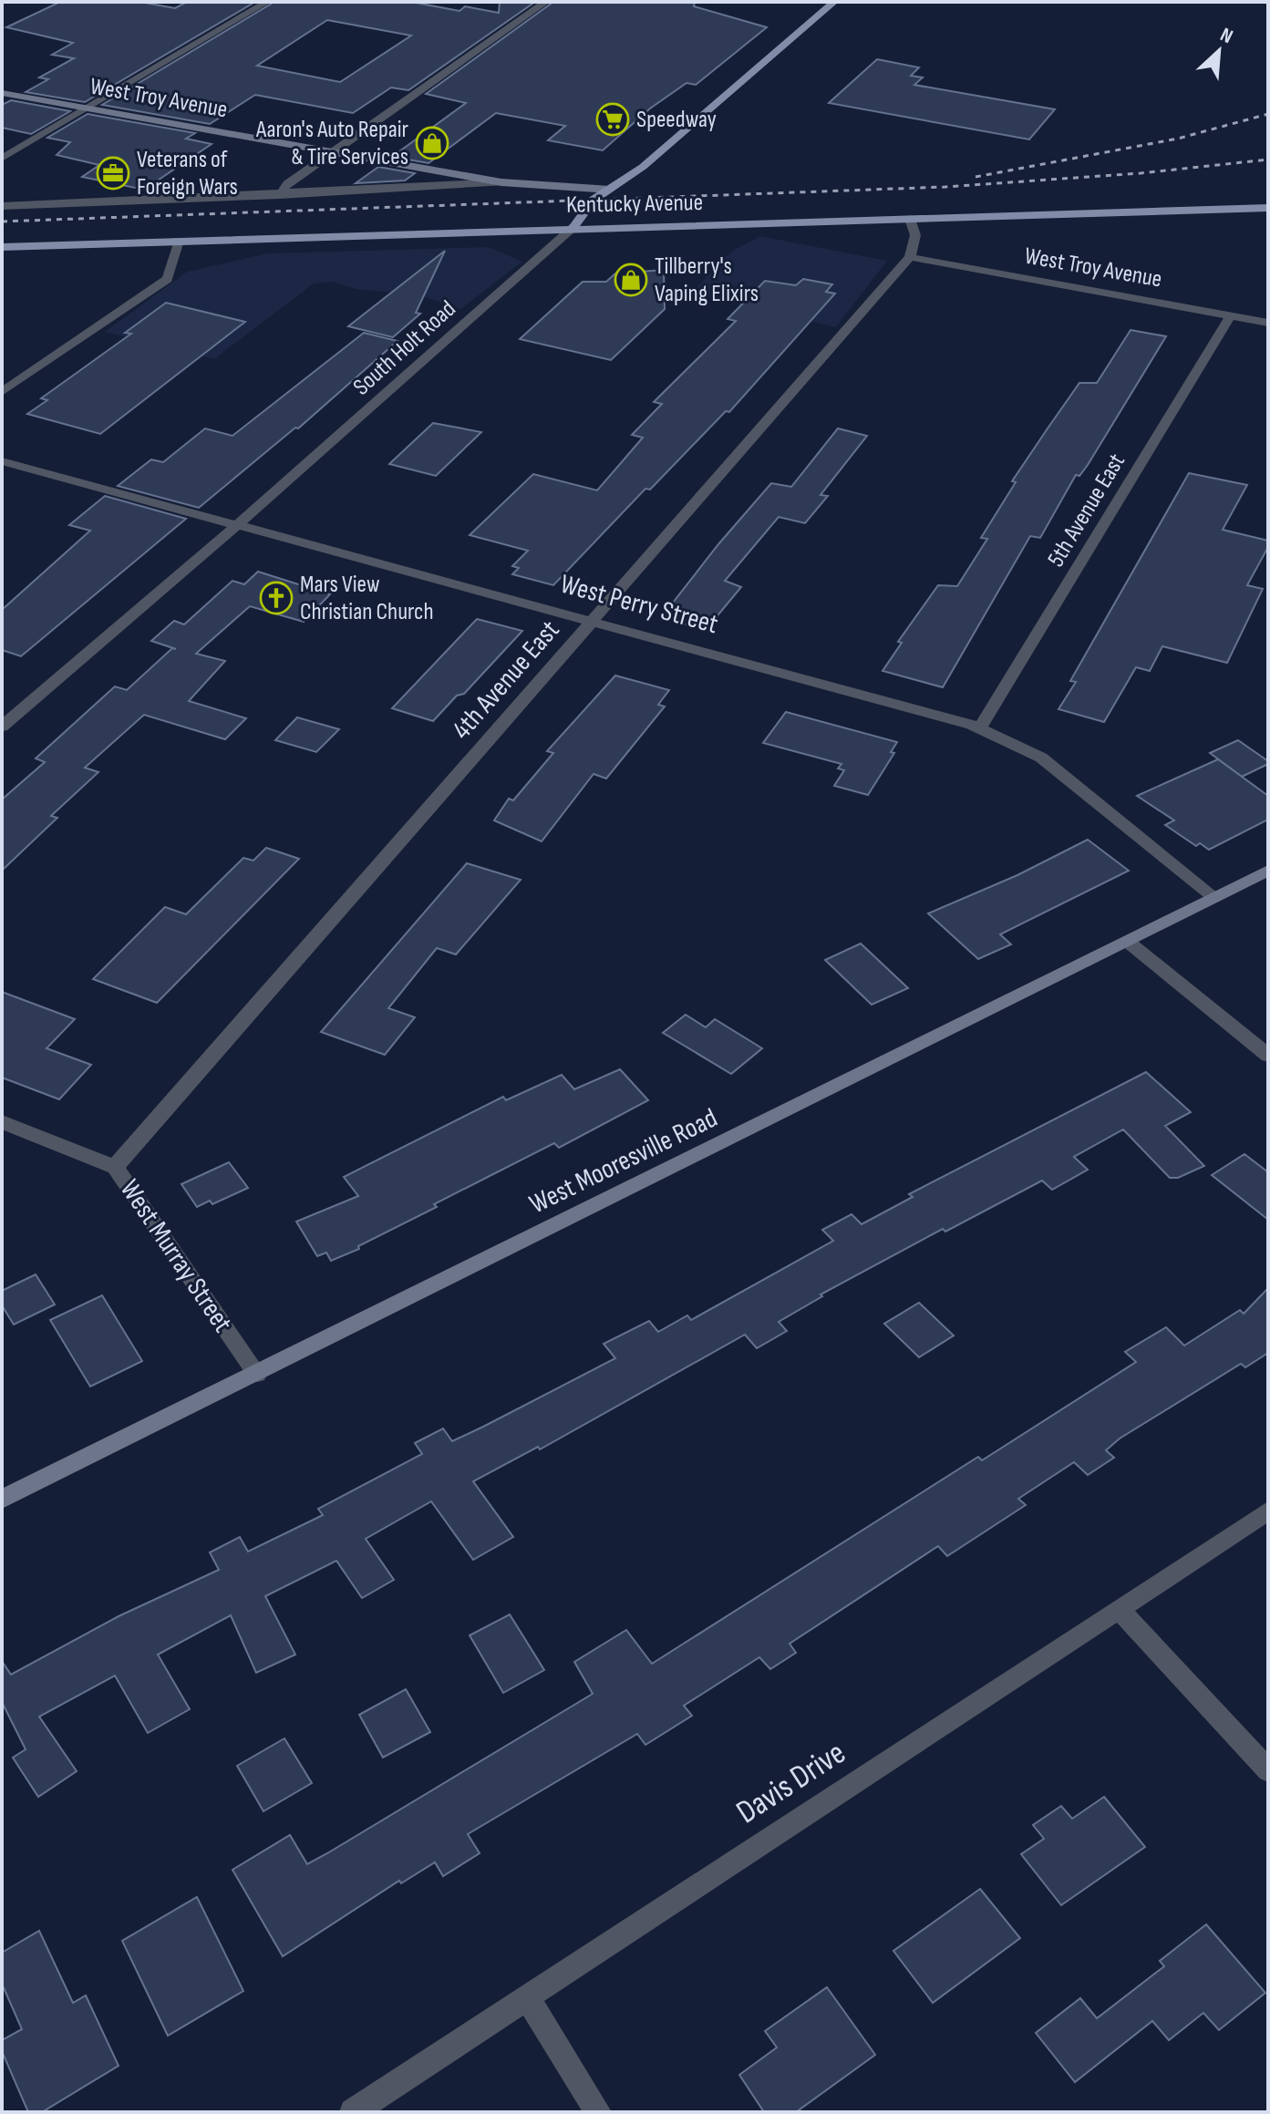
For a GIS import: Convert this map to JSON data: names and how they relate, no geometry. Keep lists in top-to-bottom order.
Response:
{
  "streets": {
    "main road": [
      "West Troy Avenue",
      "Kentucky Avenue",
      "South Holt Road",
      "West Mooresville Road"
    ],
    "street": [
      "5th Avenue East",
      "West Perry Street",
      "4th Avenue East",
      "West Murray Street",
      "Davis Drive"
    ]
  },
  "crossings": [
    ["West Troy Avenue", "South Holt Road"],
    ["West Troy Avenue", "5th Avenue East"],
    ["West Troy Avenue", "4th Avenue East"],
    ["Kentucky Avenue", "South Holt Road"],
    ["South Holt Road", "West Perry Street"],
    ["5th Avenue East", "West Perry Street"],
    ["West Perry Street", "4th Avenue East"],
    ["West Perry Street", "West Mooresville Road"],
    ["4th Avenue East", "West Murray Street"],
    ["West Mooresville Road", "West Murray Street"]
  ],
  "places": {
    "supermarket": ["Speedway"],
    "shop": ["Aaron's Auto Repair & Tire Services", "Tillberry's Vaping Elixirs"],
    "office": ["Veterans of Foreign Wars"],
    "church": ["Mars View Christian Church"]
  },
  "north": "top right"
}
